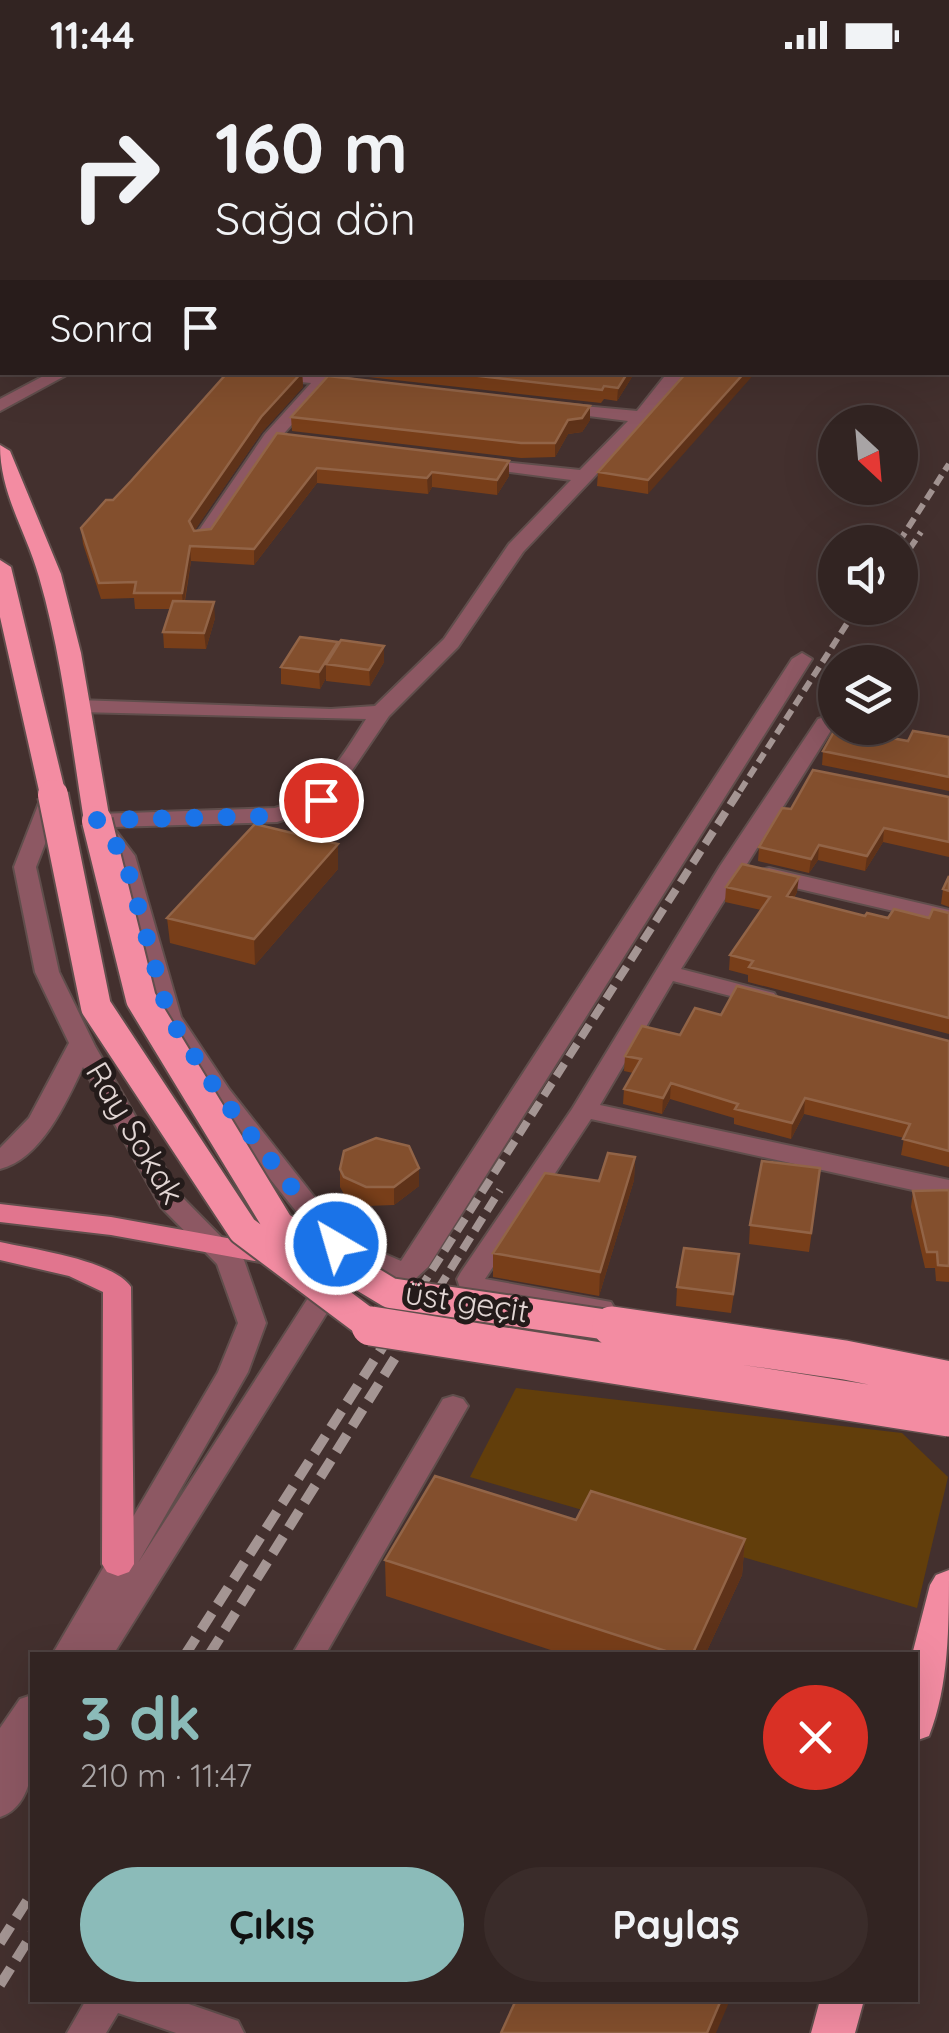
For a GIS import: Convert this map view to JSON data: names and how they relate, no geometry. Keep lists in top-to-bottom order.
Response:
{
  "streets": {
    "highway": ["üst geçit"],
    "street": ["Ray Sokak"]
  },
  "crossings": [
    ["Ray Sokak", "üst geçit"]
  ],
  "north": "bottom right",
  "page": {
    "status": "11:44",
    "turn": ["160 m", "Sağa dön"],
    "then": "Sonra",
    "heading": ["3 dk", "210 m · 11:47"],
    "buttons": ["Çıkış", "Paylaş"]
  }
}
